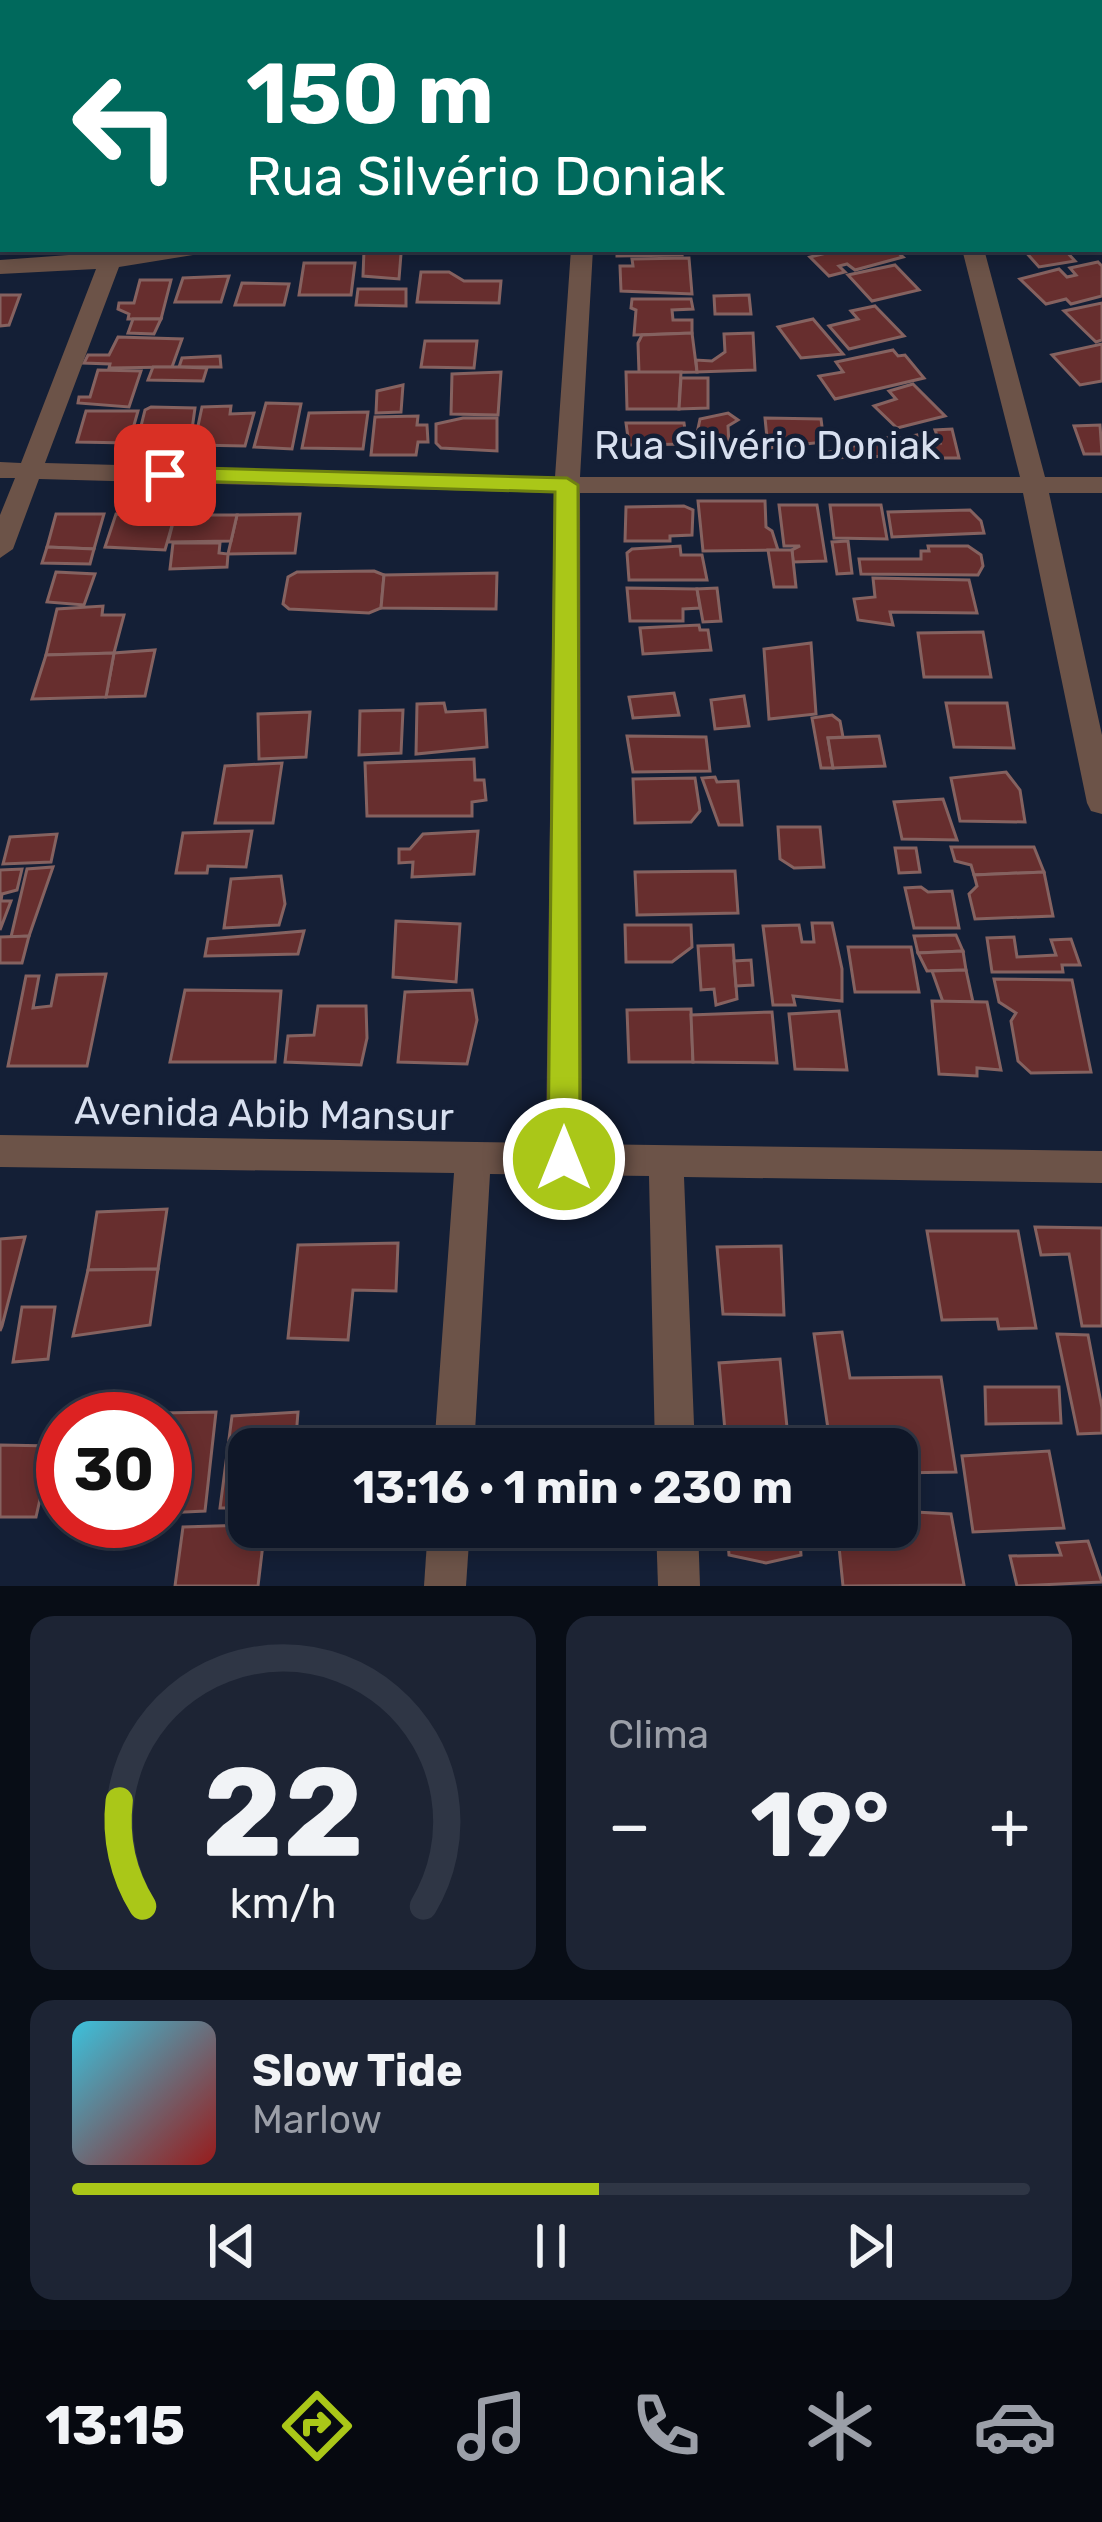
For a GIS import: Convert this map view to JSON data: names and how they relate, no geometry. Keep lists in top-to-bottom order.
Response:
{
  "streets": {
    "street": ["Rua Silvério Doniak", "Avenida Abib Mansur"]
  },
  "page": {
    "turn": ["150 m", "Rua Silvério Doniak"],
    "limit": "30",
    "trip": "13:16 · 1 min · 230 m",
    "tile": "Clima",
    "heat": ["−", "19°", "+"],
    "song": ["Slow Tide", "Marlow"],
    "tabs": "13:15",
    "gauge": ["22", "km/h"]
  }
}
